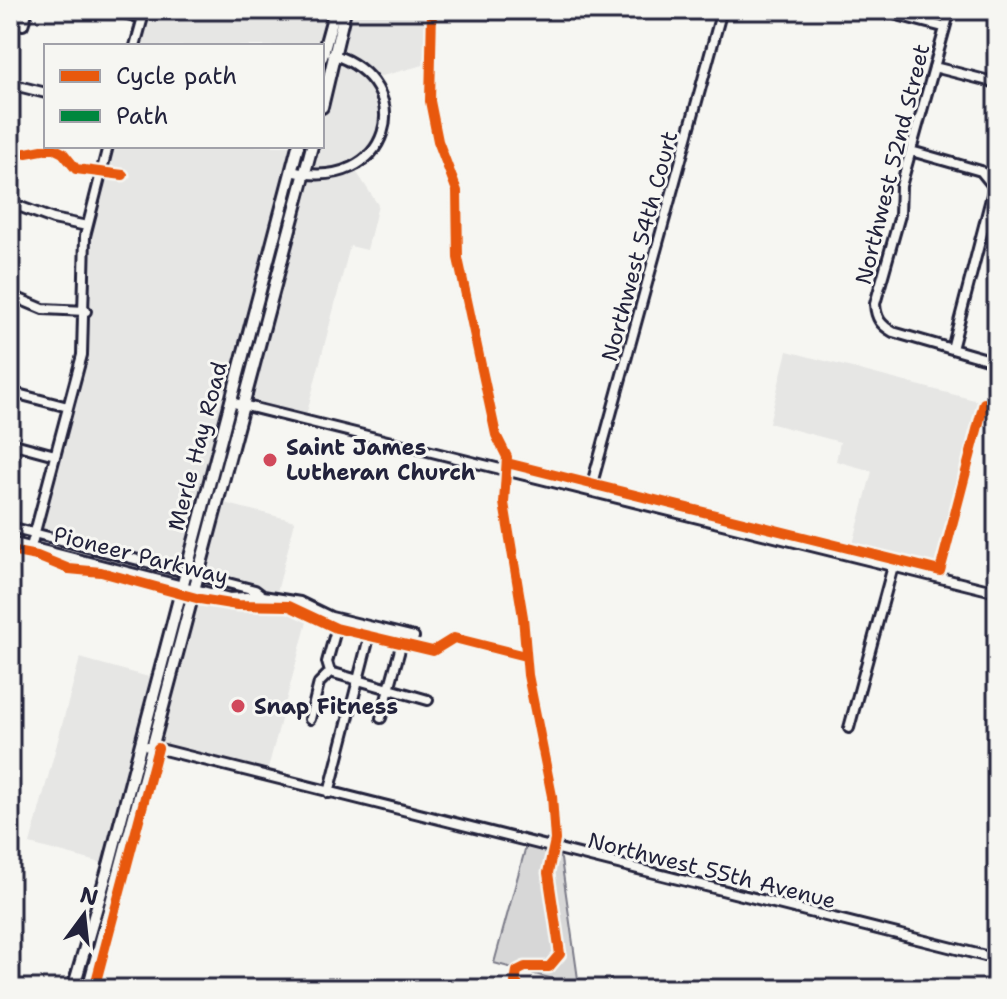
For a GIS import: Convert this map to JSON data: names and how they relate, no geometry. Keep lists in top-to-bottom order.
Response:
{
  "streets": {
    "main road": ["Merle Hay Road"],
    "street": [
      "Northwest 52nd Street",
      "Northwest 54th Court",
      "Pioneer Parkway",
      "Northwest 55th Avenue"
    ]
  },
  "crossings": [
    ["Merle Hay Road", "Pioneer Parkway"],
    ["Merle Hay Road", "Northwest 55th Avenue"]
  ],
  "places": ["Saint James Lutheran Church", "Snap Fitness"],
  "legend": ["Cycle path", "Path"],
  "north": "top"
}
